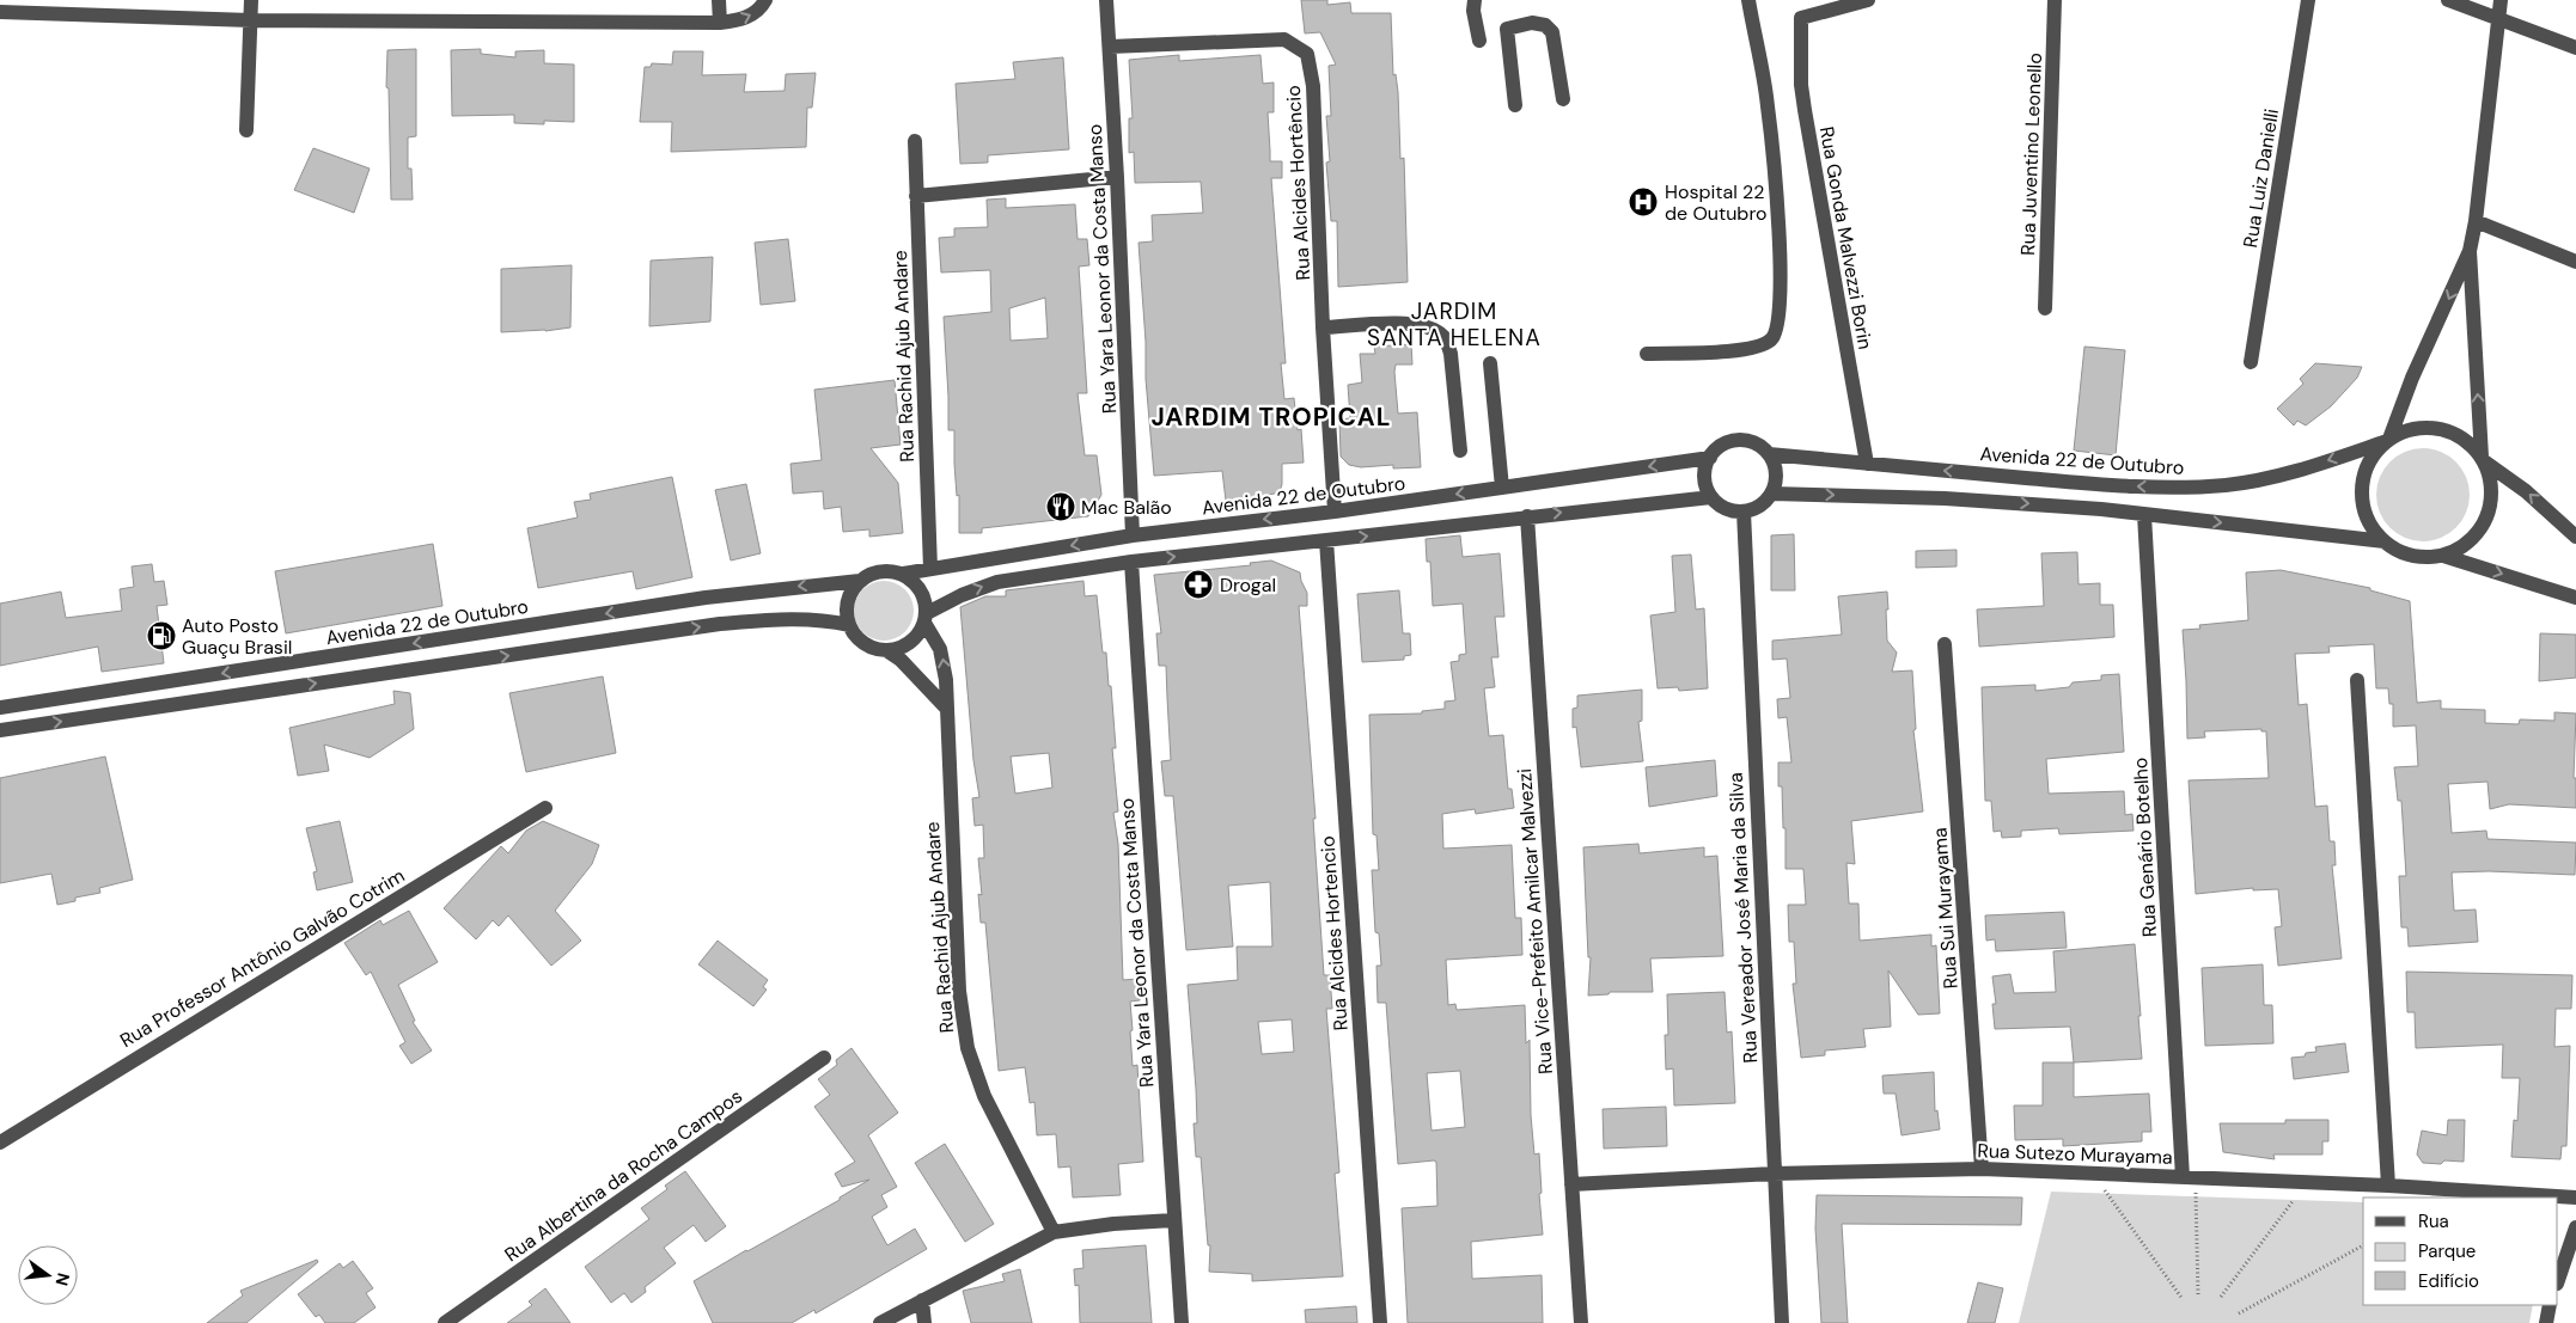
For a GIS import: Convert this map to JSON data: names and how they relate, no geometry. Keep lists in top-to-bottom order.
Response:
{
  "streets": {
    "street": [
      "Rua Juventino Leonello",
      "Rua Luiz Danielli",
      "Rua Alcides Hortêncio",
      "Rua Gonda Malvezzi Borin",
      "Rua Yara Leonor da Costa Manso",
      "Rua Rachid Ajub Andare",
      "Avenida 22 de Outubro",
      "Rua Genário Botelho",
      "Rua Sui Murayama",
      "Rua Vereador José Maria da Silva",
      "Rua Vice-Prefeito Amilcar Malvezzi",
      "Rua Alcides Hortencio",
      "Rua Professor Antônio Galvão Cotrim",
      "Rua Sutezo Murayama",
      "Rua Albertina da Rocha Campos"
    ]
  },
  "crossings": [
    ["Rua Alcides Hortêncio", "Rua Yara Leonor da Costa Manso"],
    ["Rua Alcides Hortêncio", "Avenida 22 de Outubro"],
    ["Rua Gonda Malvezzi Borin", "Avenida 22 de Outubro"],
    ["Rua Yara Leonor da Costa Manso", "Avenida 22 de Outubro"],
    ["Rua Rachid Ajub Andare", "Avenida 22 de Outubro"],
    ["Avenida 22 de Outubro", "Rua Vereador José Maria da Silva"],
    ["Rua Genário Botelho", "Rua Sutezo Murayama"],
    ["Rua Sui Murayama", "Rua Sutezo Murayama"],
    ["Rua Vereador José Maria da Silva", "Rua Sutezo Murayama"],
    ["Rua Vice-Prefeito Amilcar Malvezzi", "Rua Sutezo Murayama"]
  ],
  "districts": ["JARDIM SANTA HELENA", "JARDIM TROPICAL"],
  "places": {
    "hospital": ["Hospital 22 de Outubro"],
    "restaurant": ["Mac Balão"],
    "pharmacy": ["Drogal"],
    "fuel station": ["Auto Posto Guaçu Brasil"]
  },
  "legend": ["Rua", "Parque", "Edifício"],
  "north": "right"
}
